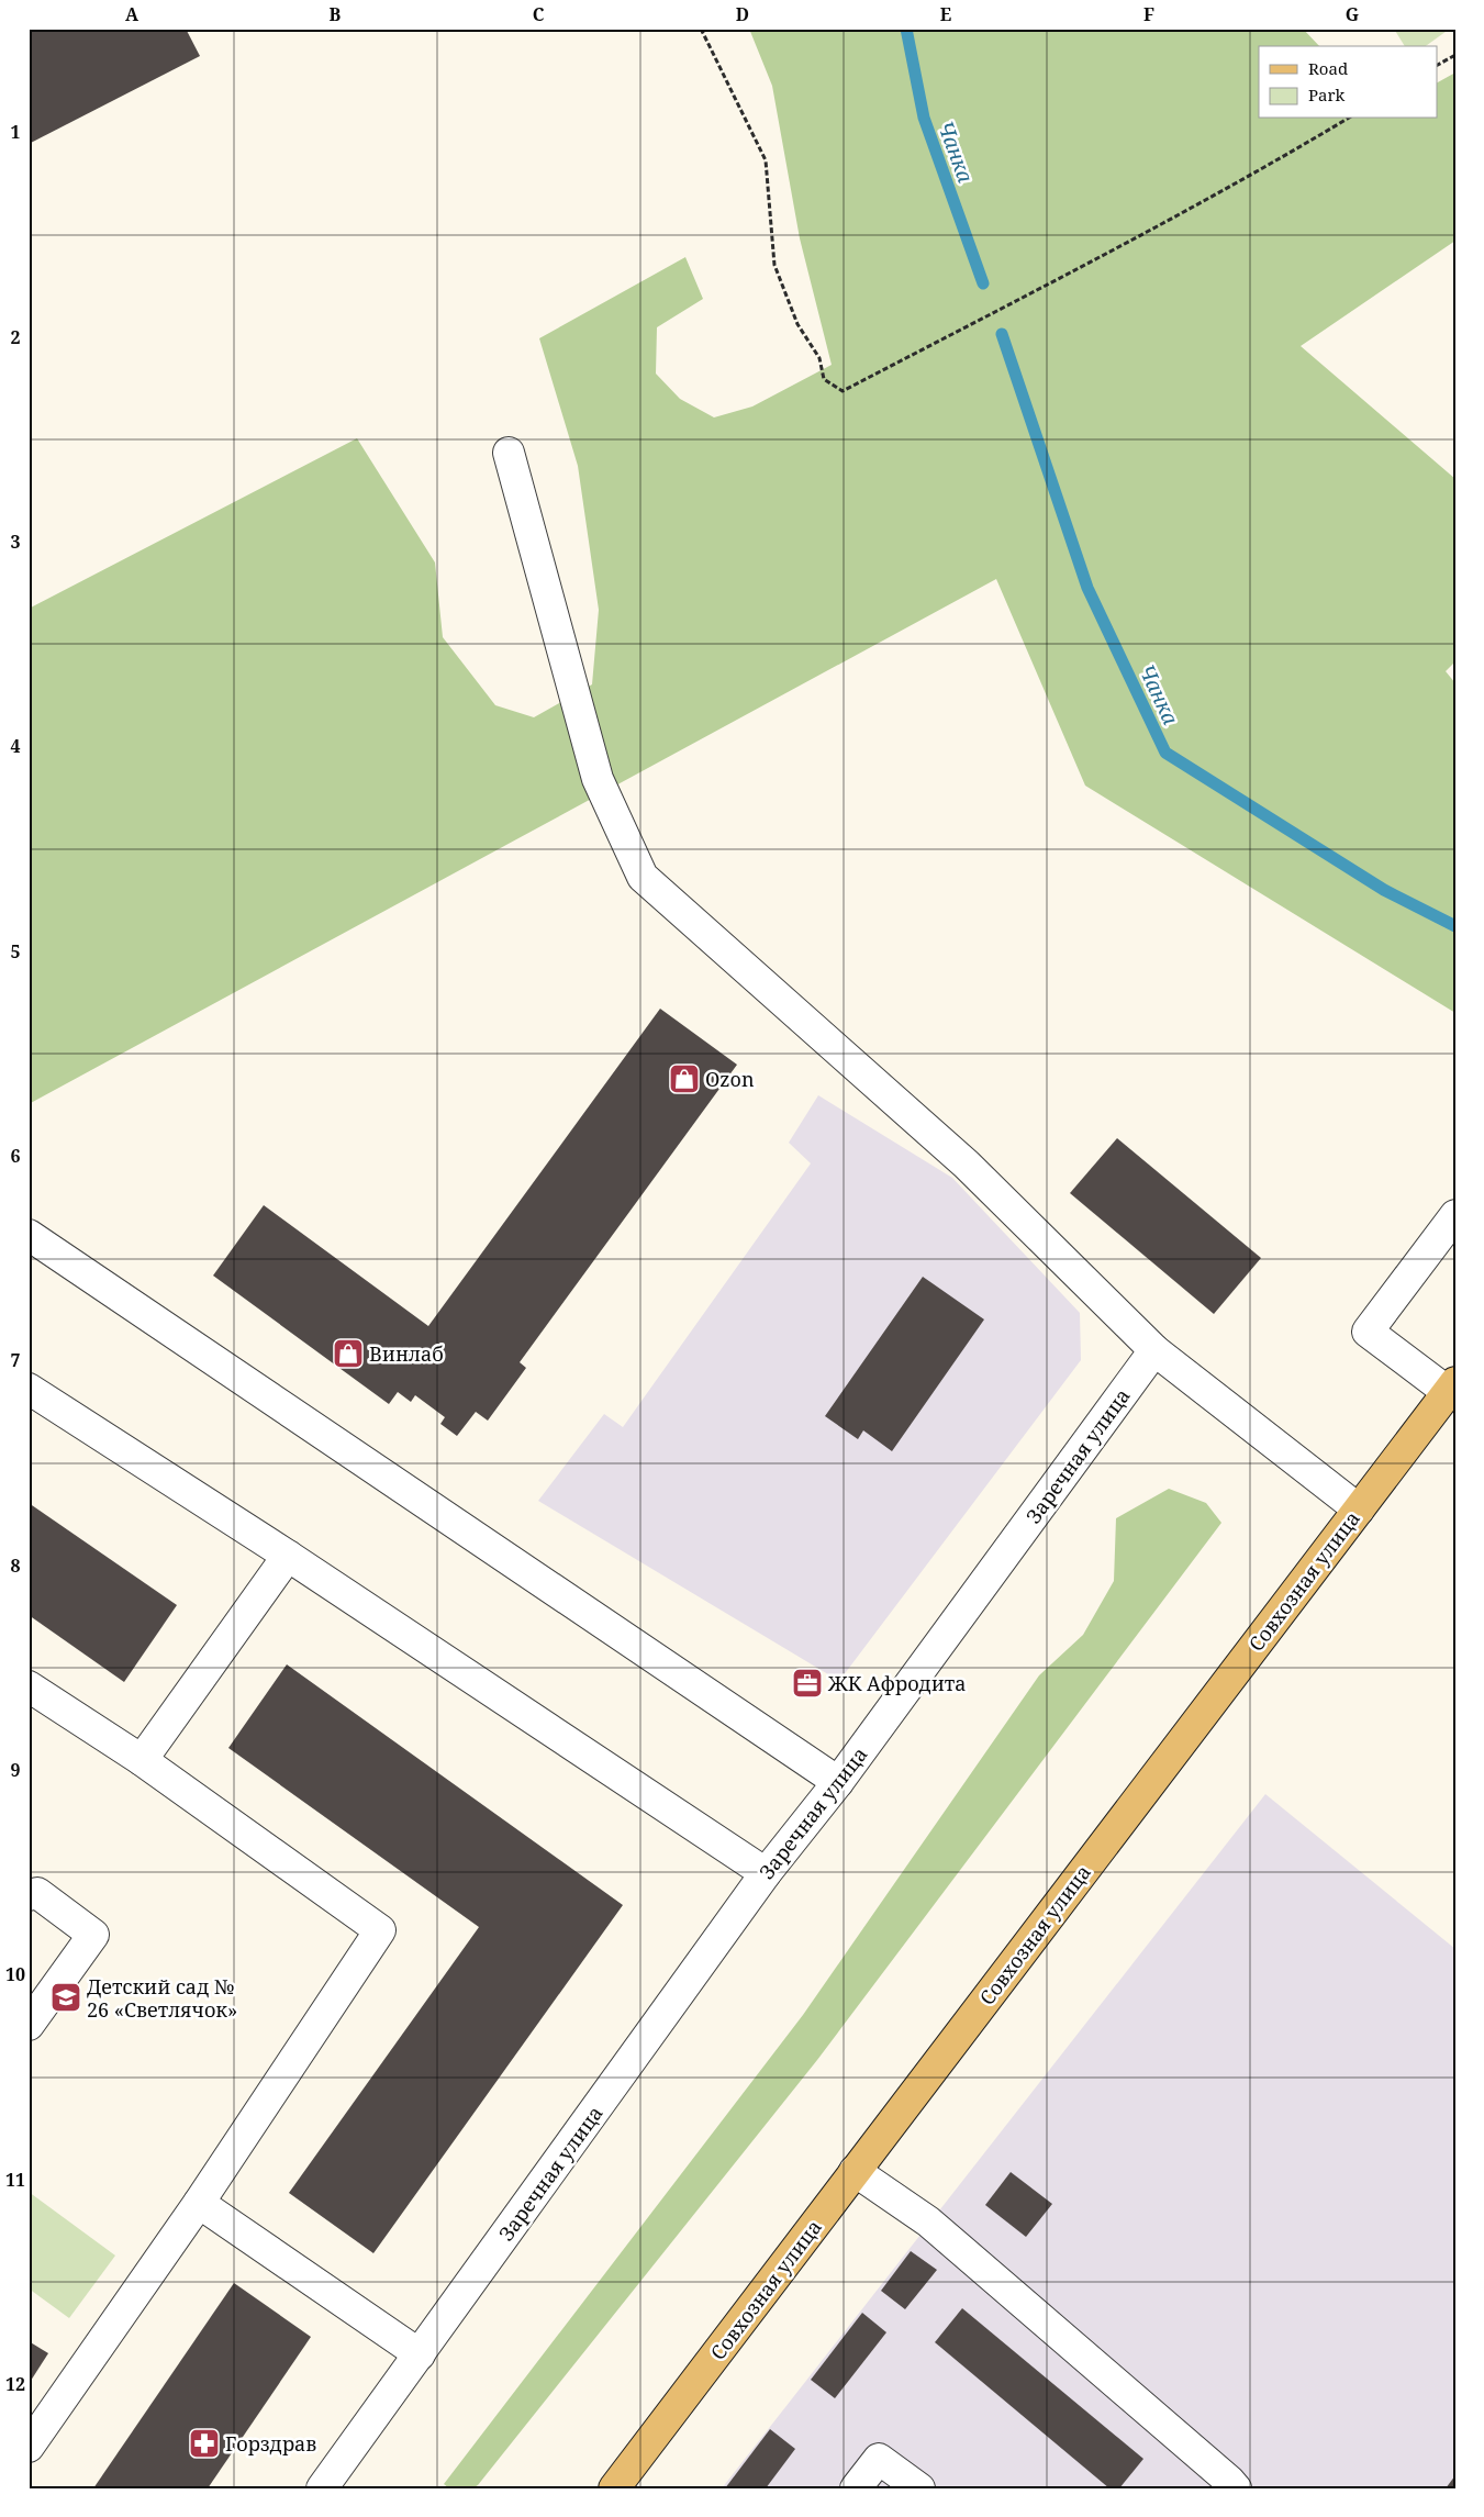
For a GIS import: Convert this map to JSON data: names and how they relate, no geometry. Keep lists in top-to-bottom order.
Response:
{
  "streets": {
    "main road": ["Совхозная улица"],
    "street": ["Заречная улица"]
  },
  "water": ["Чанка"],
  "places": {
    "shop": ["Ozon", "Винлаб"],
    "office": ["ЖК Афродита"],
    "school or university": ["Детский сад № 26 «Светлячок»"],
    "pharmacy": ["Горздрав"]
  },
  "legend": ["Road", "Park"],
  "grid": {
    "columns": [
      "A",
      "B",
      "C",
      "D",
      "E",
      "F",
      "G"
    ],
    "rows": [
      "1",
      "2",
      "3",
      "4",
      "5",
      "6",
      "7",
      "8",
      "9",
      "10",
      "11",
      "12"
    ]
  }
}
